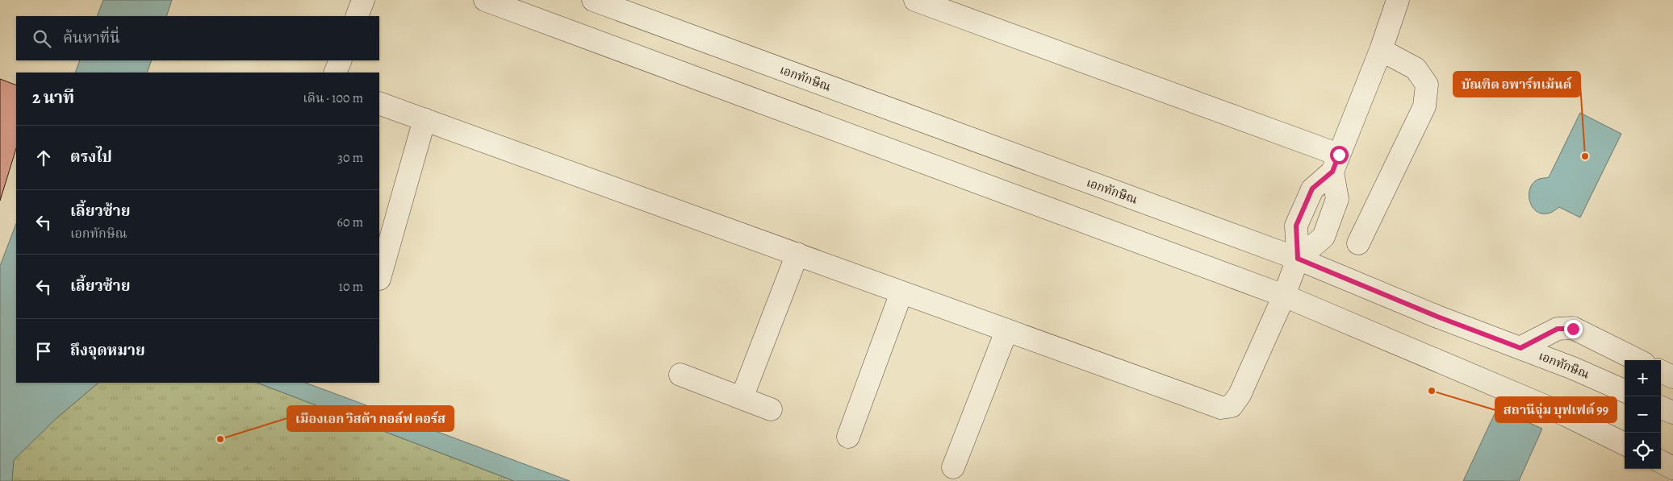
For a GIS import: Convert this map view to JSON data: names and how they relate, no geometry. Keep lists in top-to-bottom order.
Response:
{
  "streets": {
    "street": ["เอกทักษิณ"]
  },
  "places": ["บัณฑิต อพาร์ทเม้นต์", "สถานีจุ่ม บุฟเฟต์ 99", "เมืองเอก วิสต้า กอล์ฟ คอร์ส"],
  "page": {
    "search": "ค้นหาที่นี่",
    "heading": ["2 นาที", "เดิน · 100 m"],
    "list": [
      ["ตรงไป", "30 m"],
      ["เลี้ยวซ้าย", "เอกทักษิณ", "60 m"],
      ["เลี้ยวซ้าย", "10 m"],
      "ถึงจุดหมาย"
    ],
    "map_buttons": ["+", "−"]
  }
}
